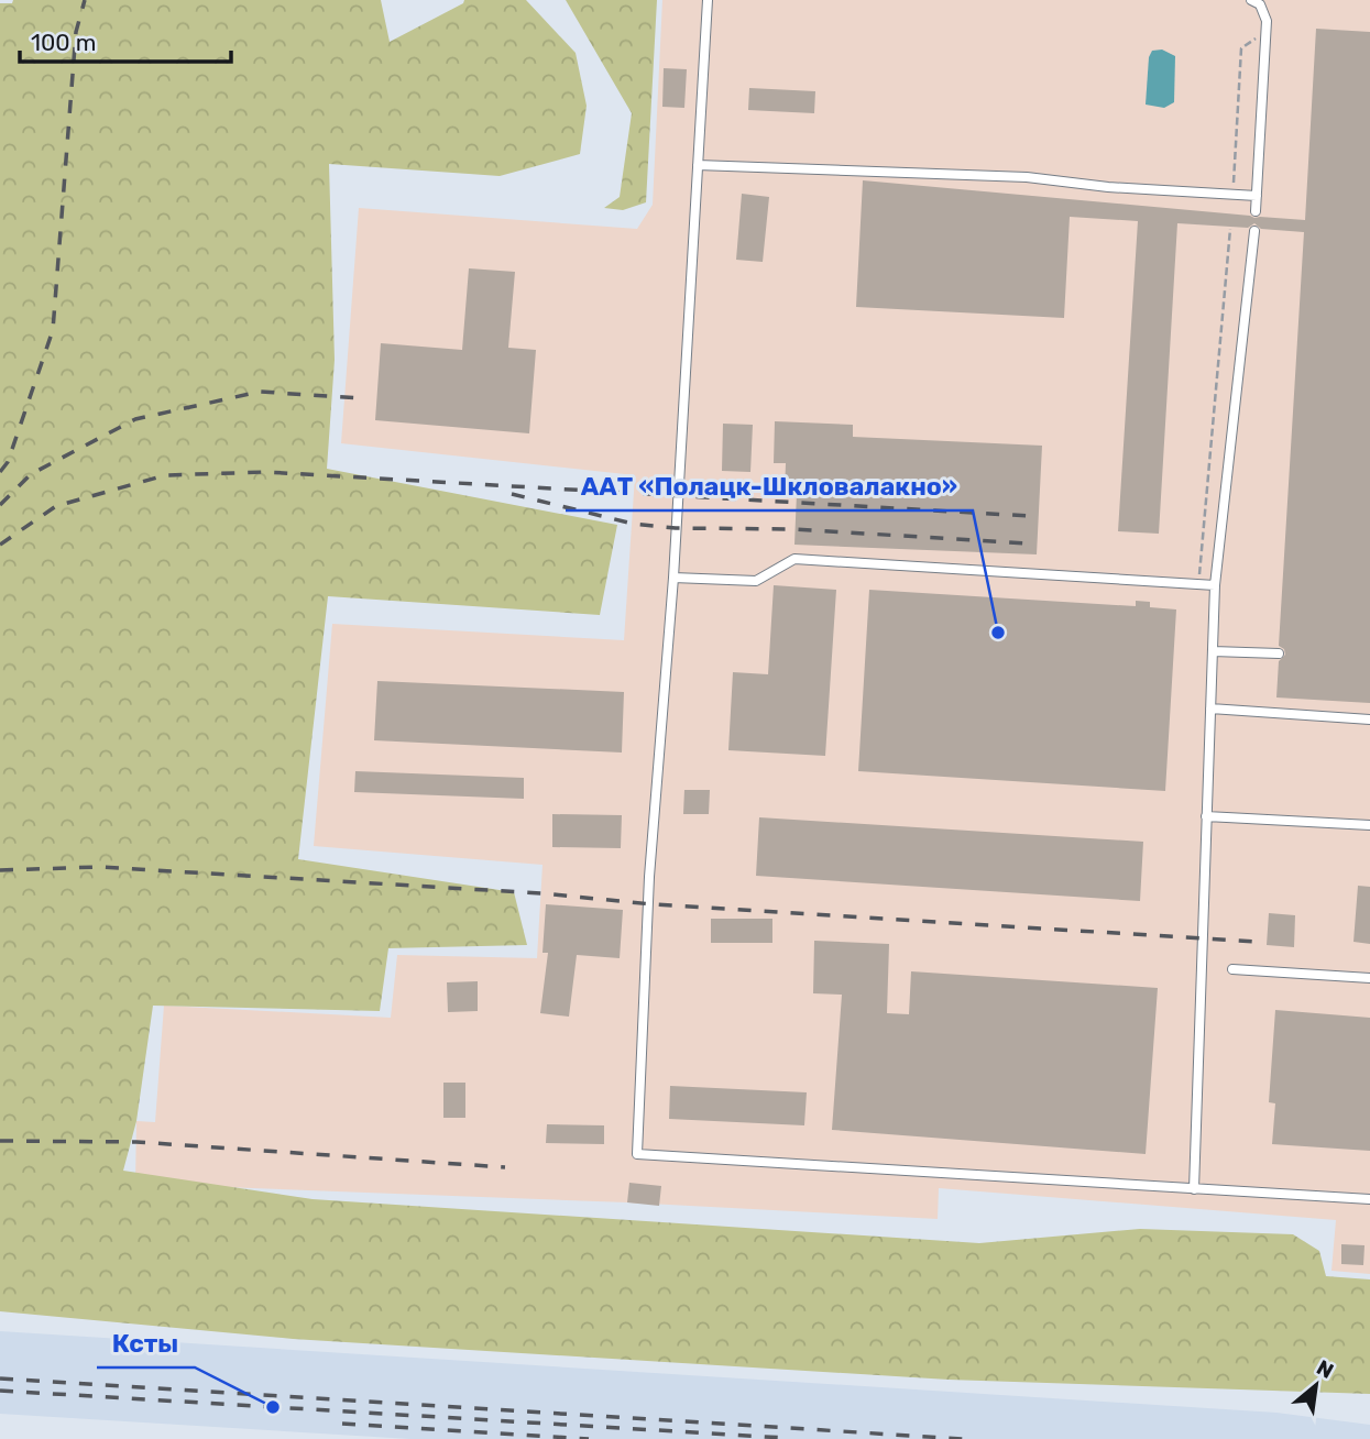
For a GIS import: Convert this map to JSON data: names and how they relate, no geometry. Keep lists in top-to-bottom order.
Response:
{
  "places": ["ААТ «Полацк-Шкловалакно»", "Ксты"],
  "scale_bar": "100 m",
  "north": "top right"
}
